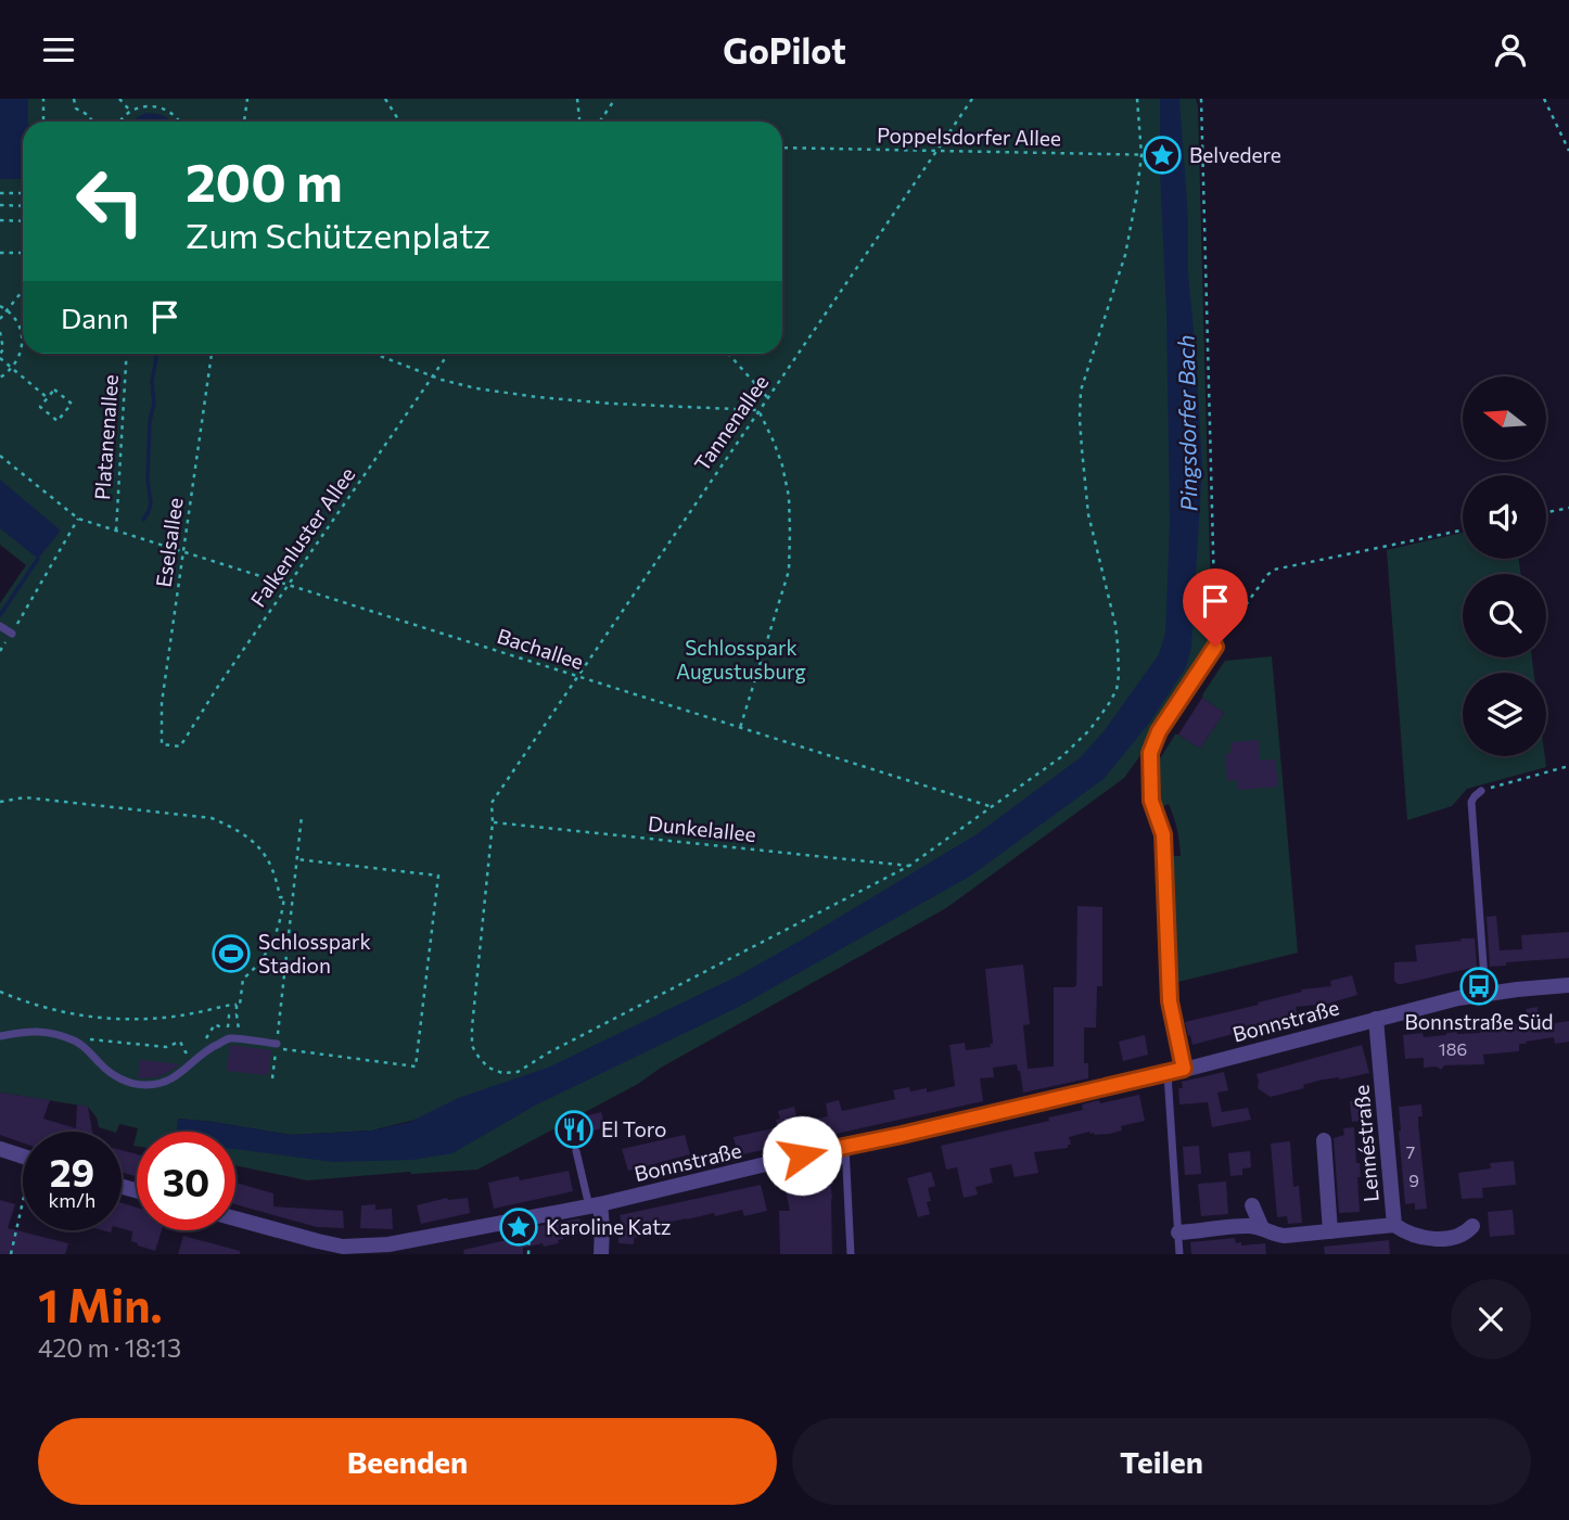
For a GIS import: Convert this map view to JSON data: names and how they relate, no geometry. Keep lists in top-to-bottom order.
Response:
{
  "streets": {
    "street": ["Bonnstraße", "Lennéstraße"],
    "path": [
      "Poppelsdorfer Allee",
      "Tannenallee",
      "Platanenallee",
      "Falkenluster Allee",
      "Eselsallee",
      "Bachallee",
      "Dunkelallee"
    ]
  },
  "crossings": [
    ["Poppelsdorfer Allee", "Tannenallee"],
    ["Tannenallee", "Bachallee"],
    ["Tannenallee", "Dunkelallee"],
    ["Platanenallee", "Bachallee"],
    ["Falkenluster Allee", "Eselsallee"],
    ["Falkenluster Allee", "Bachallee"],
    ["Eselsallee", "Bachallee"],
    ["Bonnstraße", "Lennéstraße"]
  ],
  "water": ["Pingsdorfer Bach"],
  "parks": ["Schlosspark Augustusburg"],
  "places": {
    "place": ["Belvedere", "Karoline Katz"],
    "sports": ["Schlosspark Stadion"],
    "bus stop": ["Bonnstraße Süd"],
    "restaurant": ["El Toro"]
  },
  "house_numbers": ["186", "7", "9"],
  "north": "left",
  "page": {
    "header": "GoPilot",
    "turn": ["200 m", "Zum Schützenplatz"],
    "then": "Dann",
    "speed": "29 km/h",
    "limit": "30",
    "heading": ["1 Min.", "420 m · 18:13"],
    "buttons": ["Beenden", "Teilen"]
  }
}
